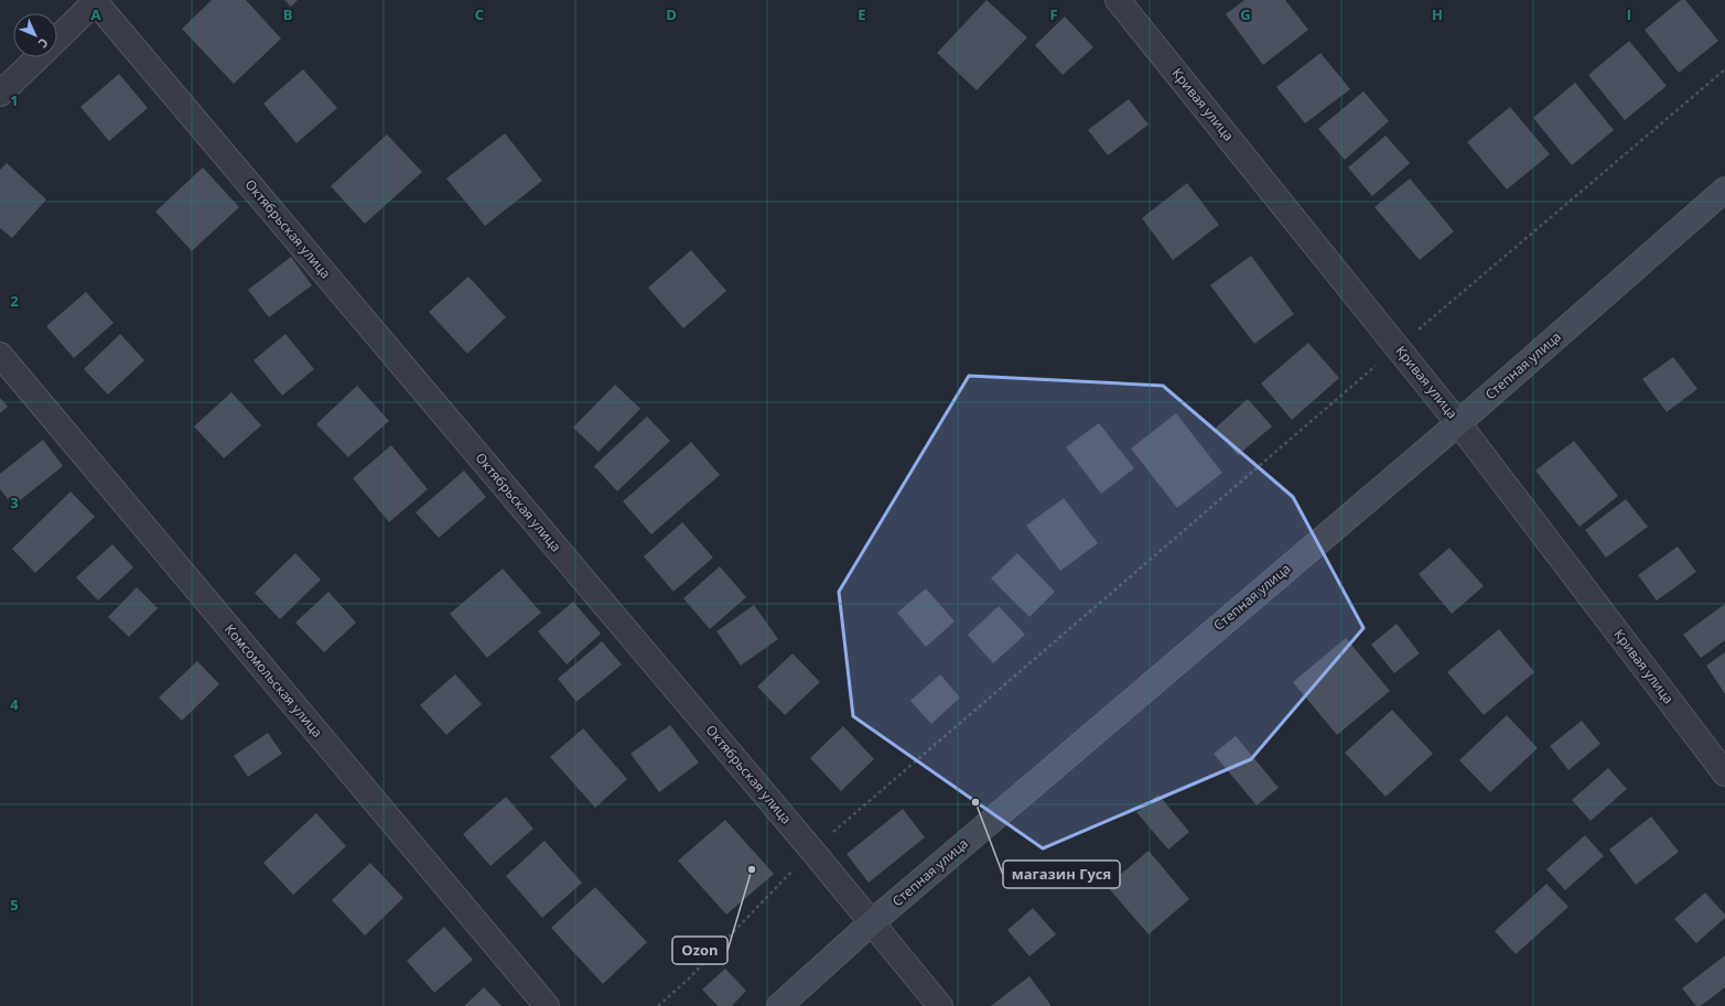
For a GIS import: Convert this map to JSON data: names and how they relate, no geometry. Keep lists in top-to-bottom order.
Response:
{
  "streets": {
    "main road": ["Степная улица"],
    "street": ["Кривая улица", "Октябрьская улица", "Комсомольская улица"]
  },
  "crossings": [
    ["Кривая улица", "Степная улица"],
    ["Октябрьская улица", "Степная улица"]
  ],
  "places": ["магазин Гуся", "Ozon"],
  "north": "bottom right",
  "grid": {
    "columns": [
      "A",
      "B",
      "C",
      "D",
      "E",
      "F",
      "G",
      "H",
      "I"
    ],
    "rows": [
      "1",
      "2",
      "3",
      "4",
      "5"
    ]
  }
}
